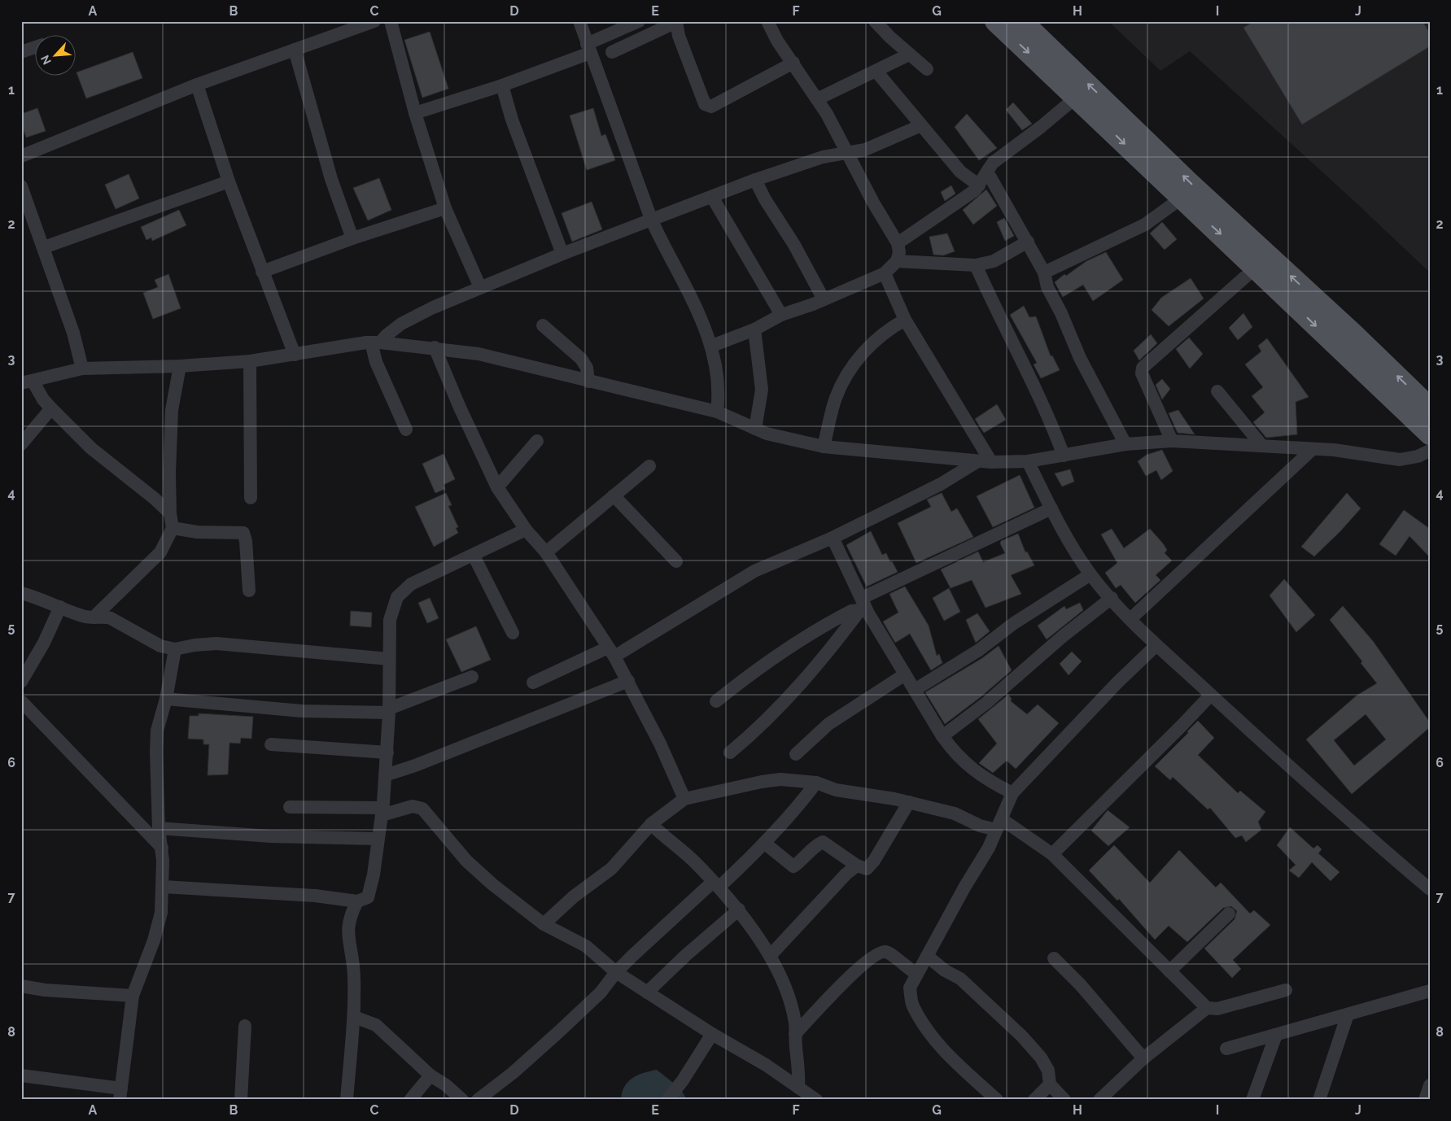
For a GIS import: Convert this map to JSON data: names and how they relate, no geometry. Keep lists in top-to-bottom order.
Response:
{
  "north": "bottom left",
  "grid": {
    "columns": [
      "A",
      "B",
      "C",
      "D",
      "E",
      "F",
      "G",
      "H",
      "I",
      "J"
    ],
    "rows": [
      "1",
      "2",
      "3",
      "4",
      "5",
      "6",
      "7",
      "8"
    ]
  }
}
